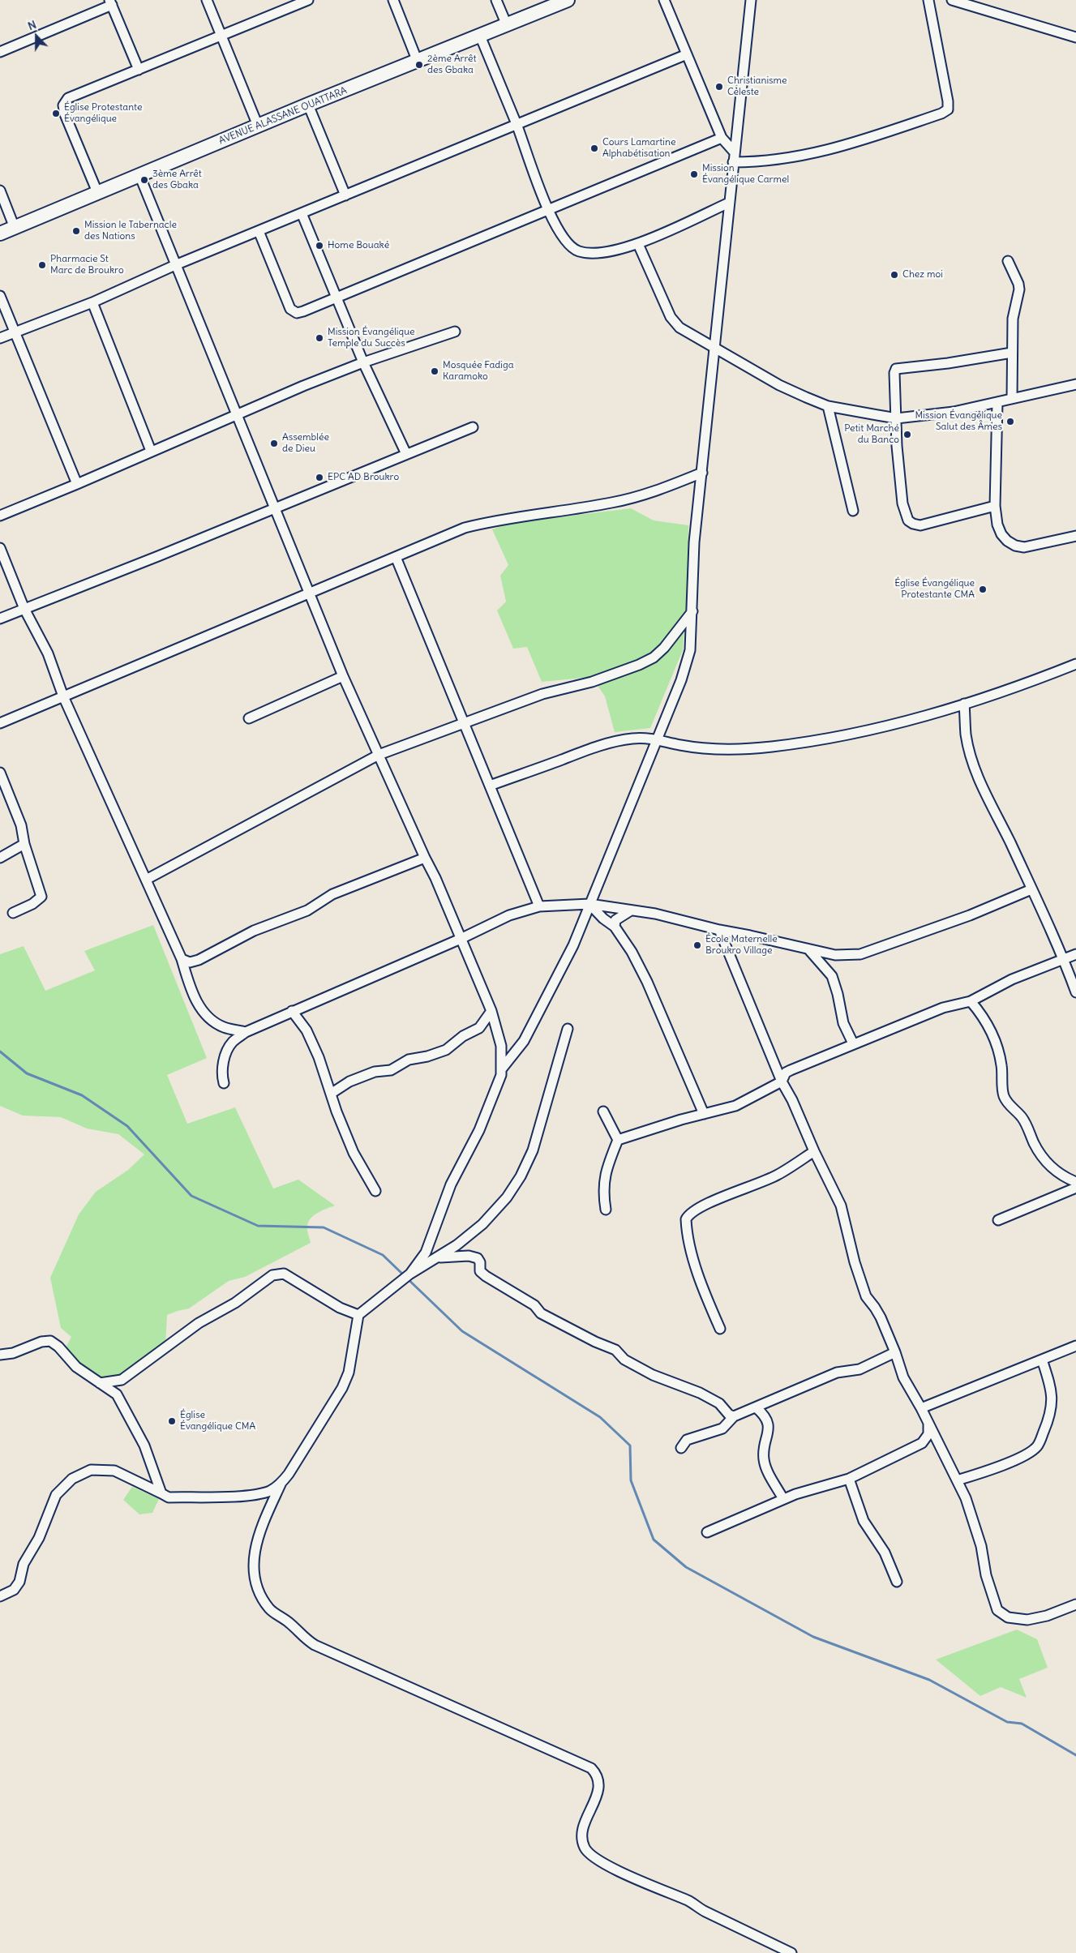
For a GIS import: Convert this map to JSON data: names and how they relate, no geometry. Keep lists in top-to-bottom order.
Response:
{
  "streets": {
    "street": ["AVENUE ALASSANE OUATTARA"]
  },
  "places": [
    "2ème Arrêt des Gbaka",
    "Christianisme Céleste",
    "Église Protestante Évangélique",
    "Cours Lamartine Alphabétisation",
    "Mission Évangélique Carmel",
    "3ème Arrêt des Gbaka",
    "Mission le Tabernacle des Nations",
    "Home Bouaké",
    "Pharmacie St Marc de Broukro",
    "Chez moi",
    "Mission Évangélique Temple du Succès",
    "Mosquée Fadiga Karamoko",
    "Mission Évangélique Salut des Âmes",
    "Petit Marché du Banco",
    "Assemblée de Dieu",
    "EPC AD Broukro",
    "Église Évangélique Protestante CMA",
    "École Maternelle Broukro Village",
    "Église Évangélique CMA"
  ],
  "north": "top"
}
